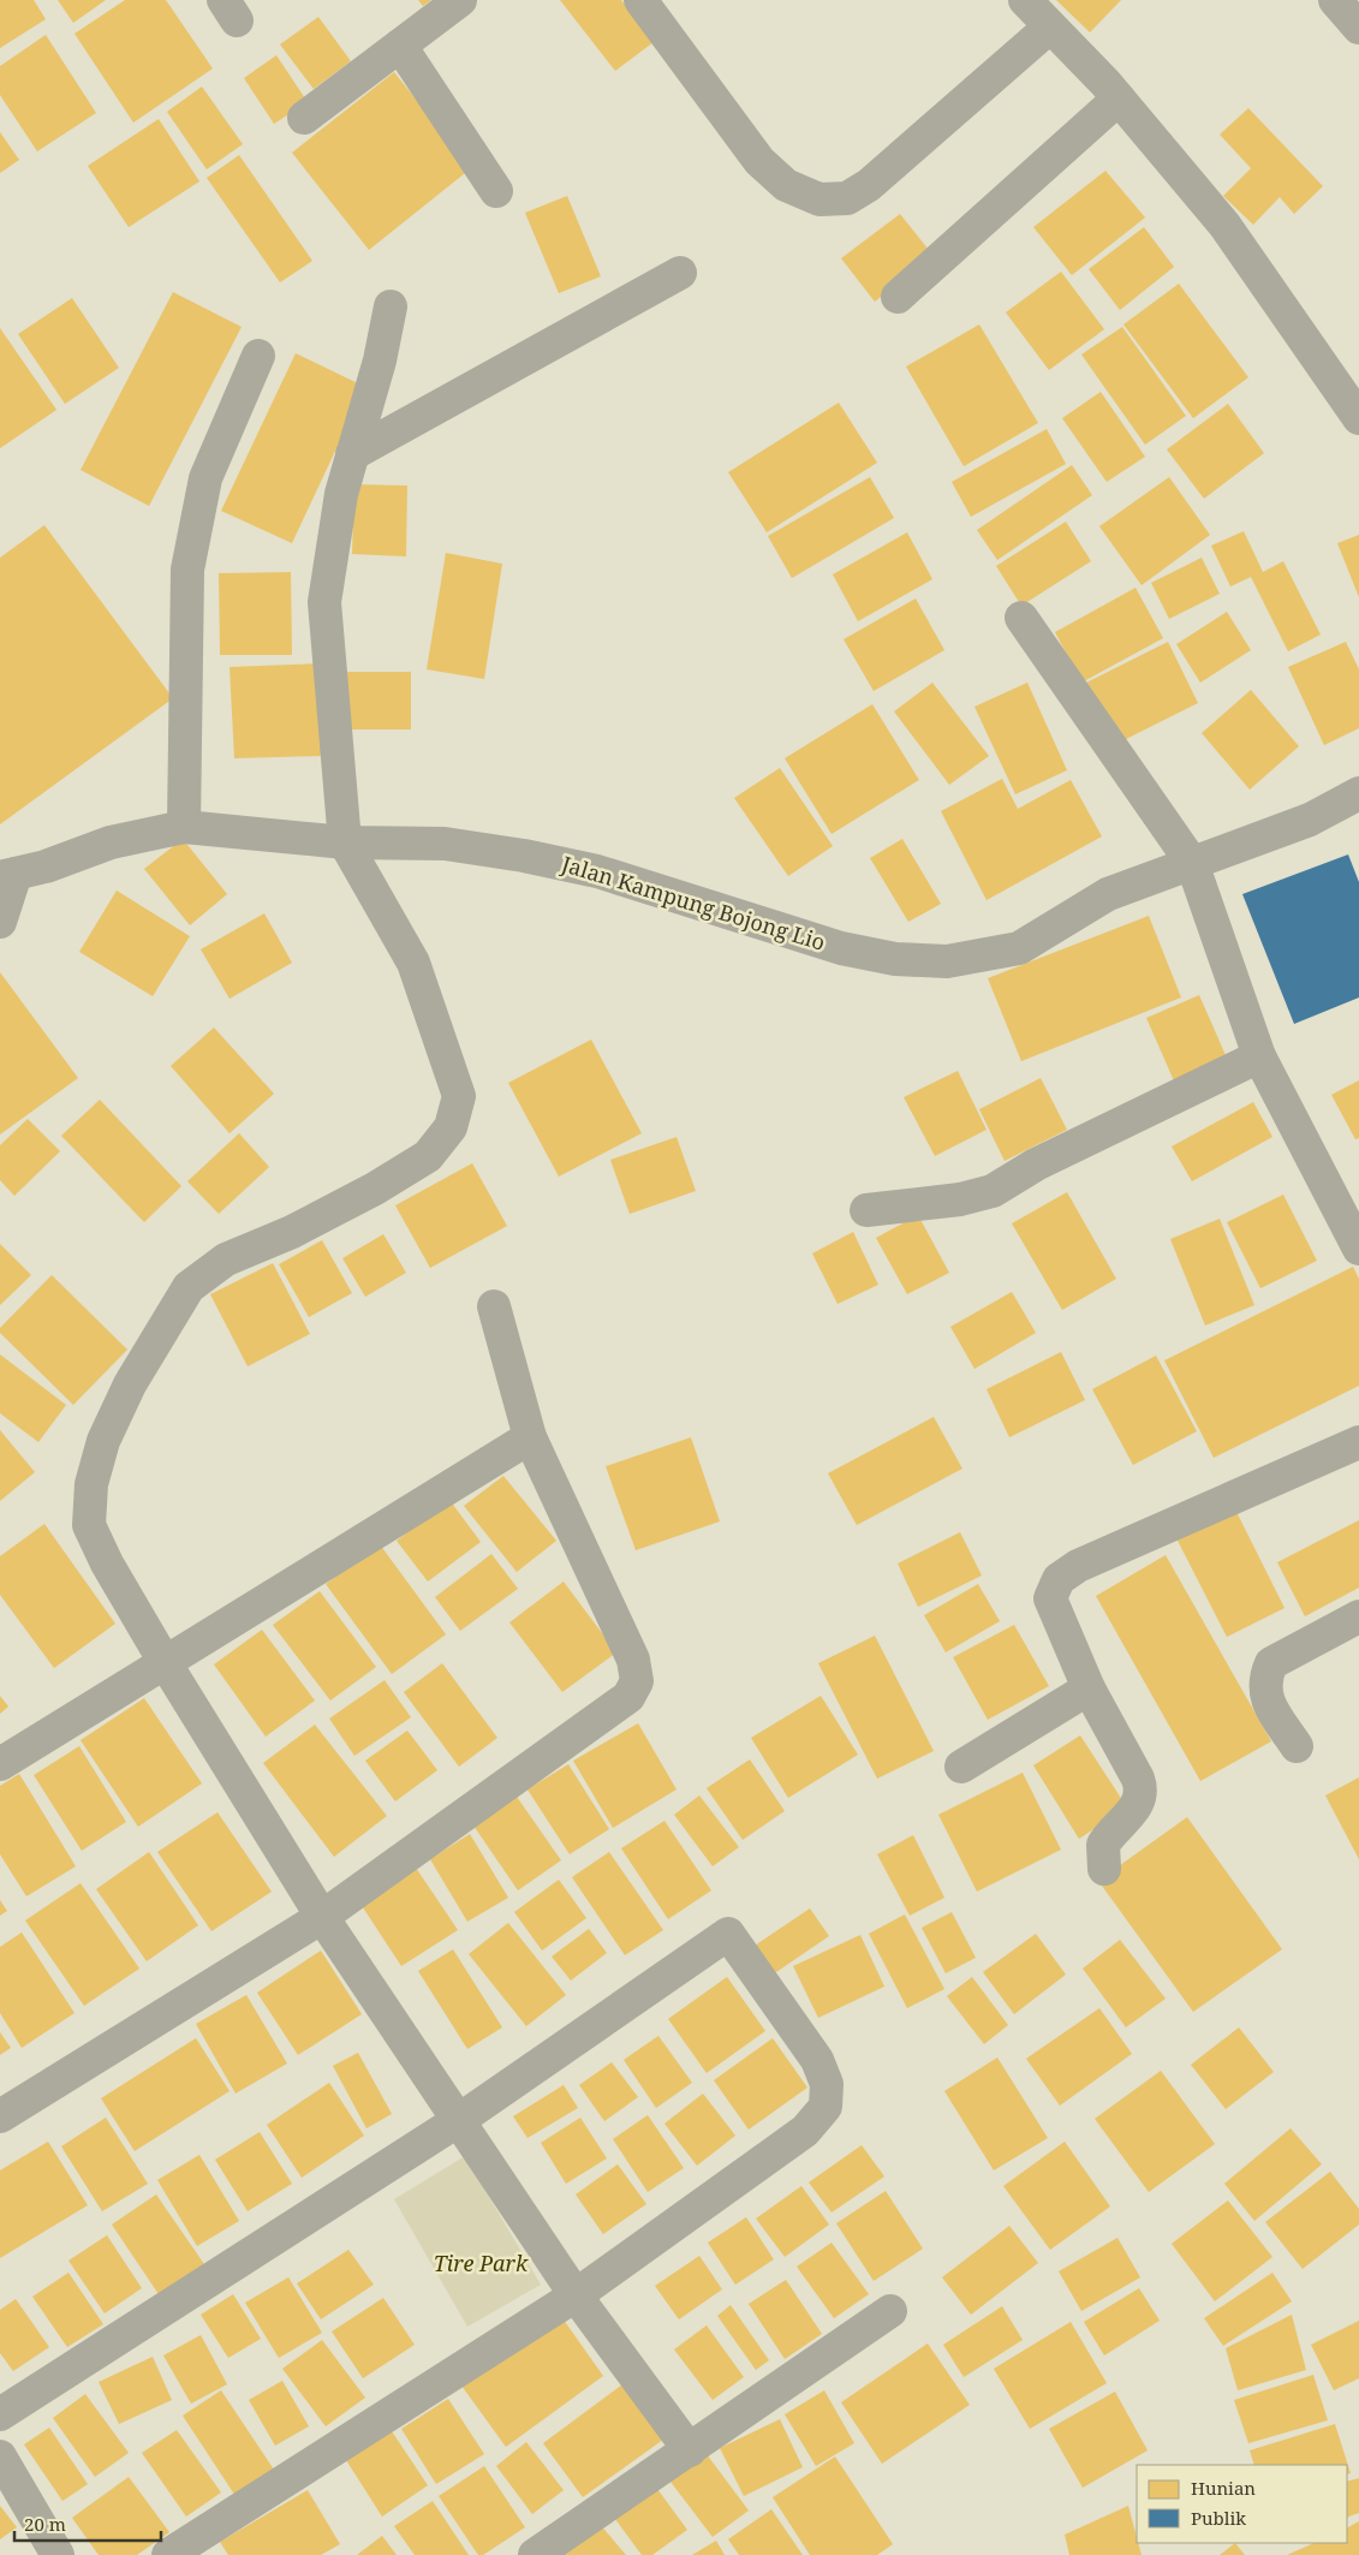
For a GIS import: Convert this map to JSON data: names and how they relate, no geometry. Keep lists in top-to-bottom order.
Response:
{
  "streets": {
    "street": ["Jalan Kampung Bojong Lio"]
  },
  "parks": ["Tire Park"],
  "legend": ["Hunian", "Publik"],
  "scale_bar": "20 m"
}
